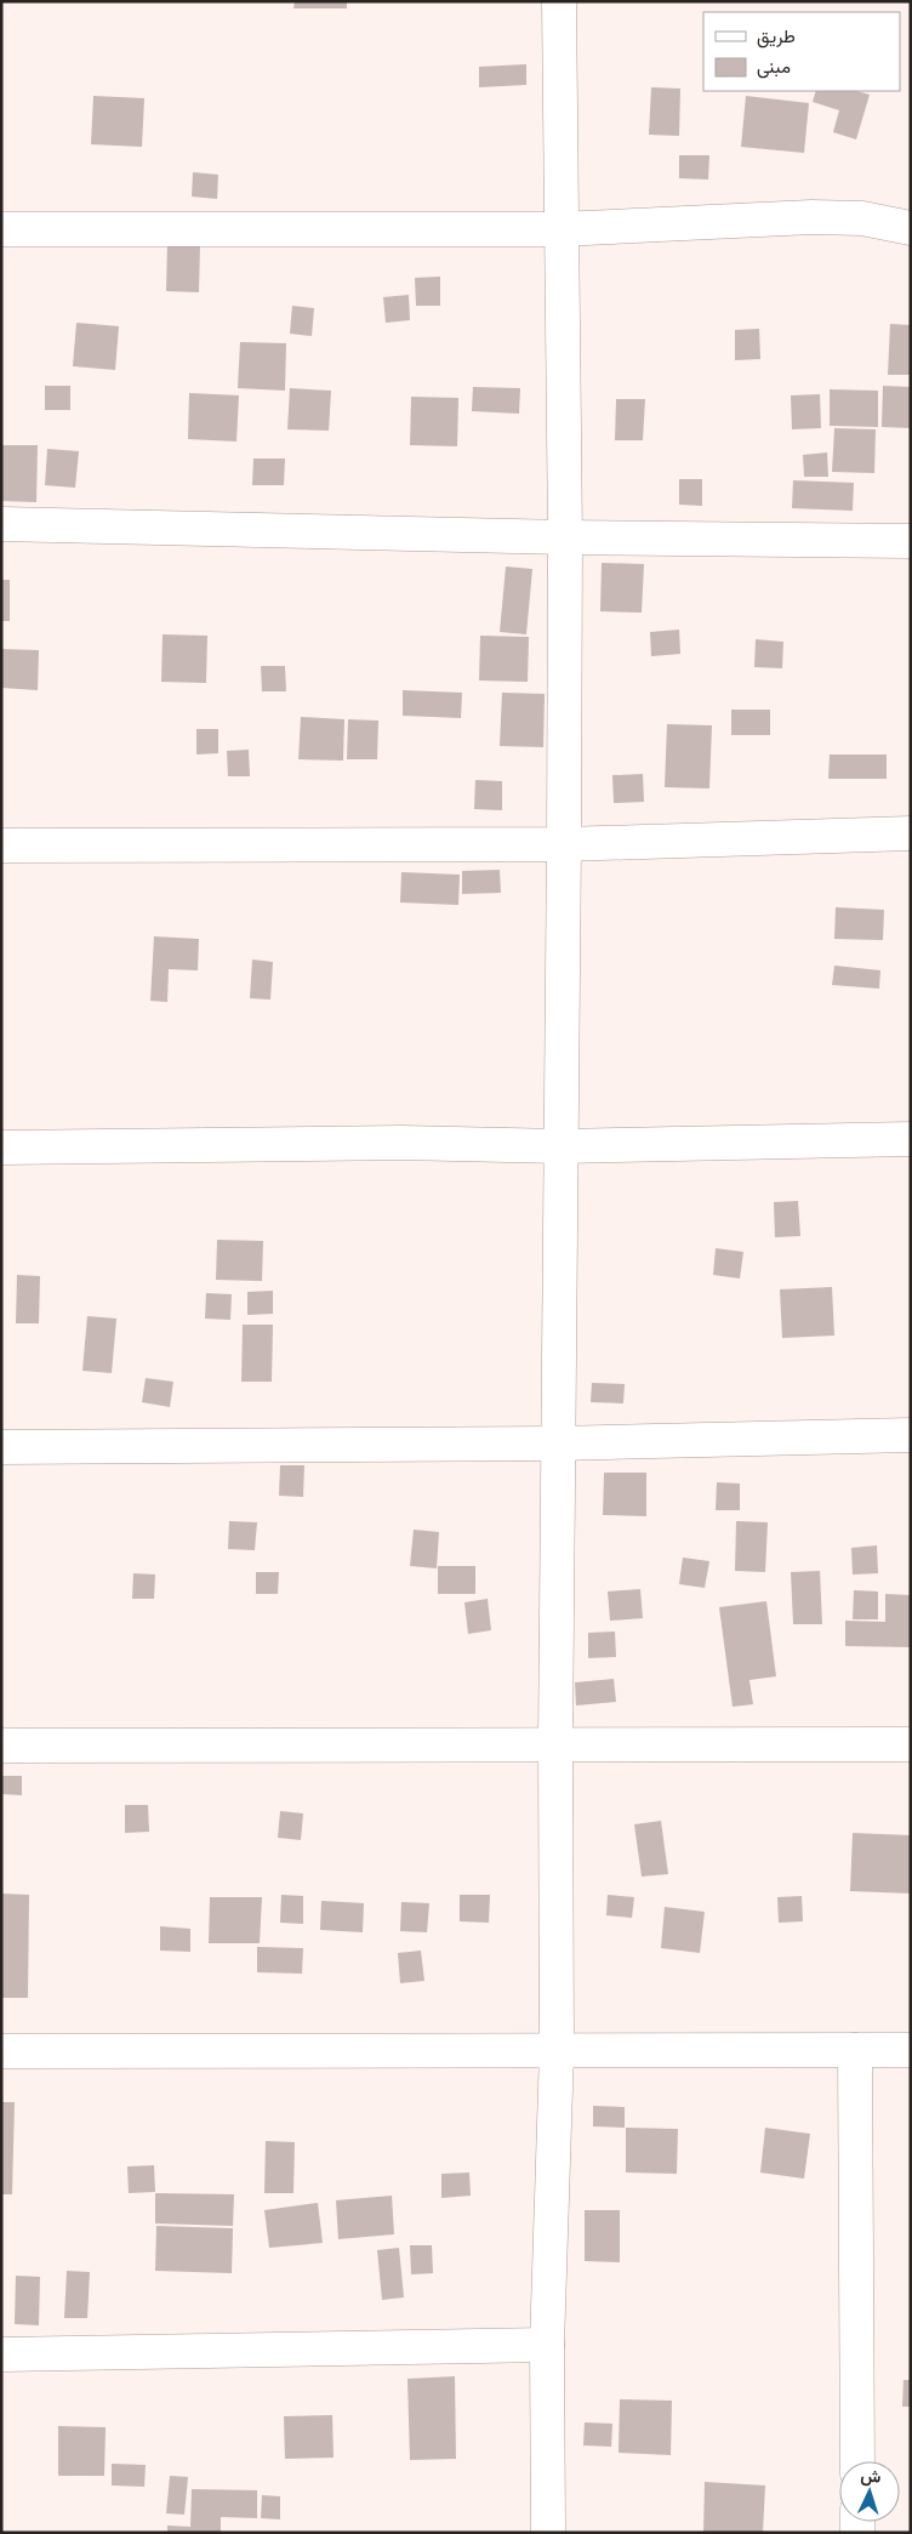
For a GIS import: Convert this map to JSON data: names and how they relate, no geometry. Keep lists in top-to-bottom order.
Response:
{
  "legend": ["طريق", "مبنى"],
  "north": "top"
}
